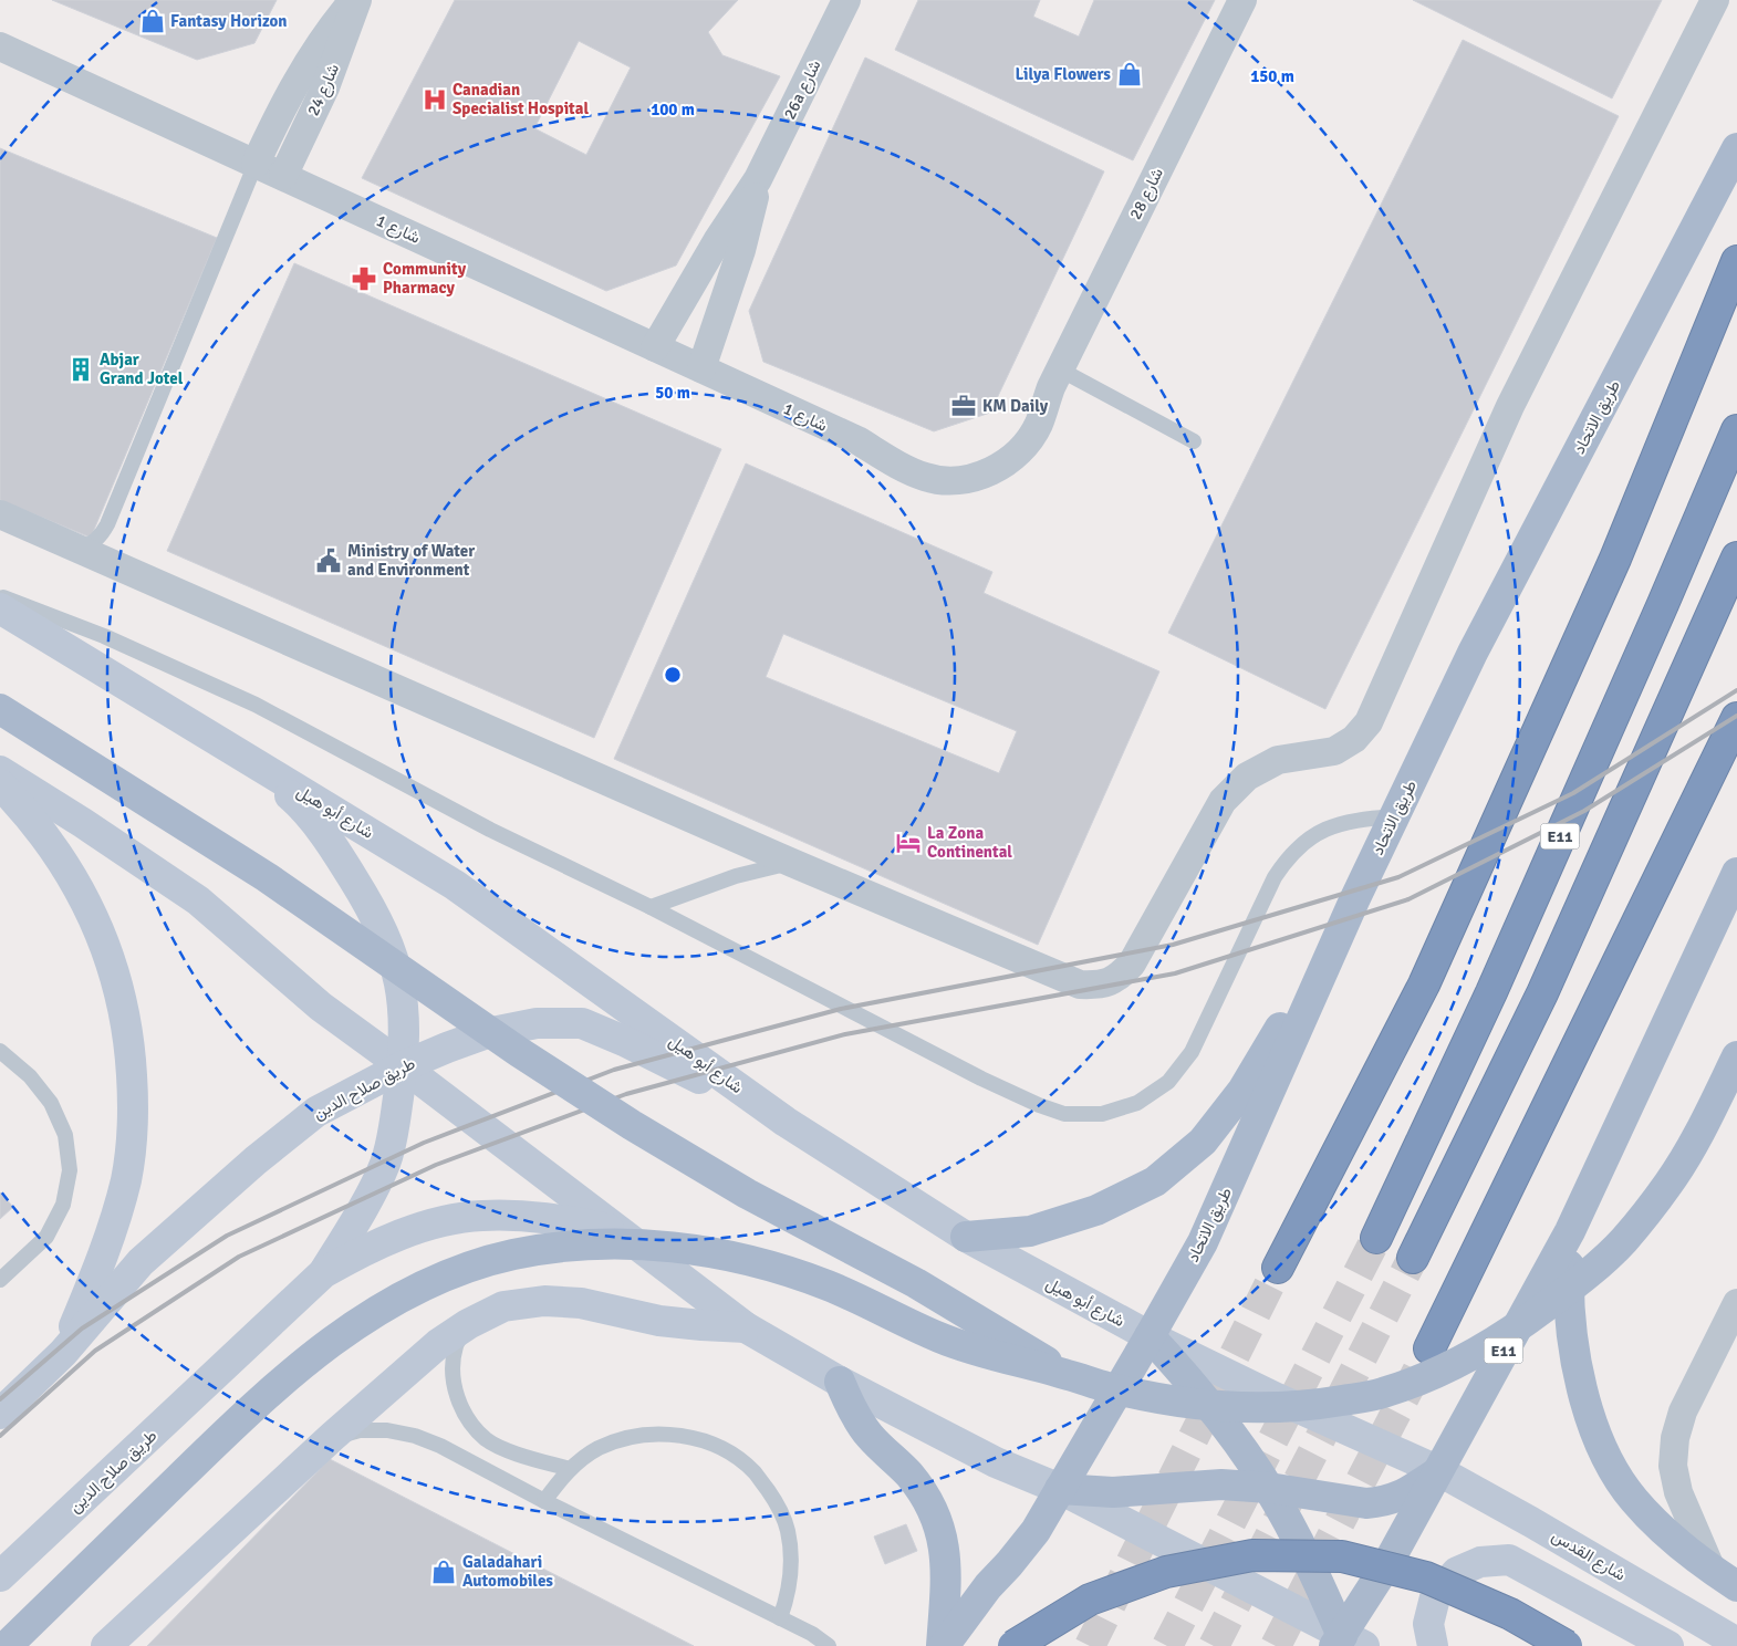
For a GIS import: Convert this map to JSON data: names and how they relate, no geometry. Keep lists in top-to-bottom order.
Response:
{
  "streets": {
    "highway": ["E11"],
    "main road": [
      "طريق الاتحاد",
      "شارع أبو هيل",
      "طريق صلاح الدين",
      "شارع القدس"
    ],
    "street": [
      "شارع 24",
      "26a شارع",
      "شارع 28",
      "شارع 1"
    ]
  },
  "crossings": [
    ["شارع 24", "شارع 1"],
    ["26a شارع", "شارع 1"],
    ["شارع 28", "شارع 1"],
    ["طريق الاتحاد", "شارع أبو هيل"],
    ["شارع أبو هيل", "E11"],
    ["شارع أبو هيل", "طريق صلاح الدين"],
    ["شارع أبو هيل", "شارع القدس"],
    ["E11", "شارع القدس"]
  ],
  "places": {
    "shop": ["Fantasy Horizon", "Lilya Flowers", "Galadahari Automobiles"],
    "hospital": ["Canadian Specialist Hospital"],
    "pharmacy": ["Community Pharmacy"],
    "building": ["Abjar Grand Jotel"],
    "office": ["KM Daily"],
    "public building": ["Ministry of Water and Environment"],
    "hotel": ["La Zona Continental"]
  },
  "rings": ["150 m", "100 m", "50 m"]
}
